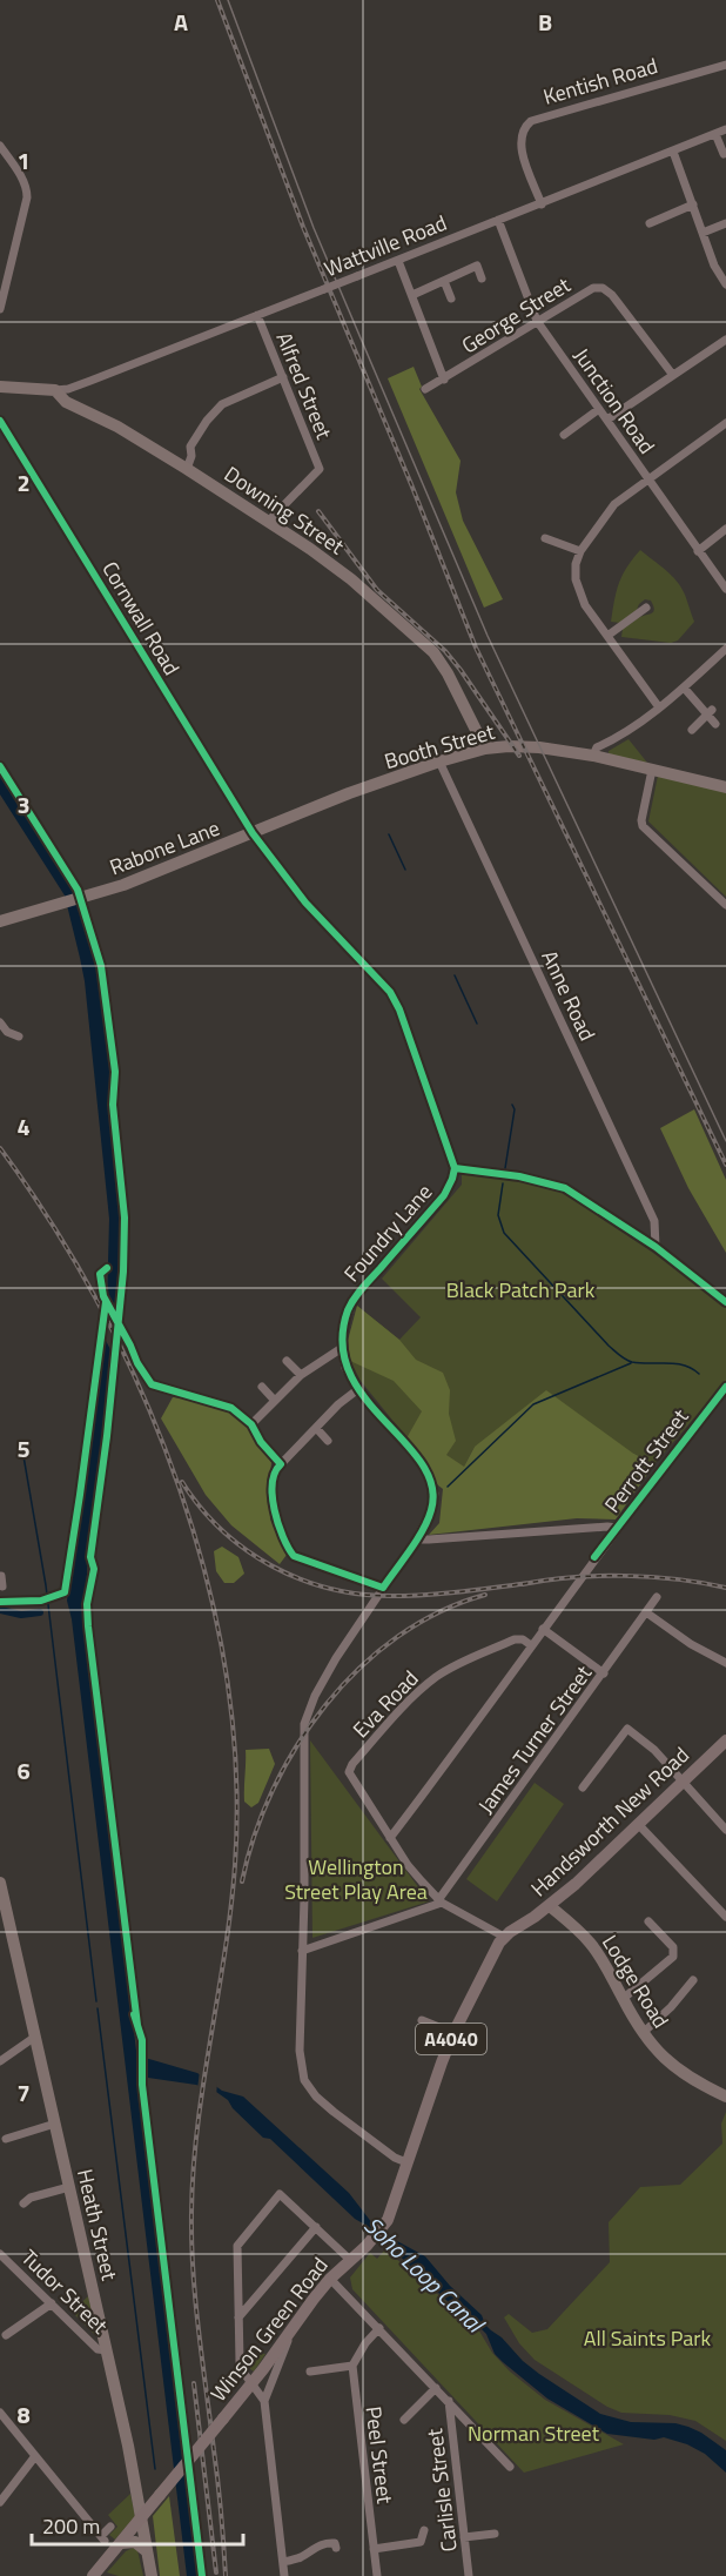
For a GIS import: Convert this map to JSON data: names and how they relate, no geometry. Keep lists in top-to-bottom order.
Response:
{
  "streets": {
    "main road": [
      "Downing Street",
      "Booth Street",
      "Rabone Lane",
      "Handsworth New Road",
      "Lodge Road",
      "A4040",
      "Heath Street",
      "Winson Green Road"
    ],
    "street": [
      "Kentish Road",
      "Wattville Road",
      "George Street",
      "Alfred Street",
      "Junction Road",
      "Cornwall Road",
      "Anne Road",
      "Foundry Lane",
      "Perrott Street",
      "Eva Road",
      "James Turner Street",
      "Tudor Street",
      "Peel Street",
      "Carlisle Street"
    ]
  },
  "crossings": [
    ["Kentish Road", "Wattville Road"],
    ["Wattville Road", "Alfred Street"],
    ["Wattville Road", "Junction Road"],
    ["Wattville Road", "Downing Street"],
    ["George Street", "Junction Road"],
    ["Alfred Street", "Downing Street"],
    ["Downing Street", "Booth Street"],
    ["Cornwall Road", "Booth Street"],
    ["Cornwall Road", "Rabone Lane"],
    ["Booth Street", "Rabone Lane"],
    ["Booth Street", "Anne Road"],
    ["Perrott Street", "Eva Road"],
    ["Handsworth New Road", "Lodge Road"],
    ["Handsworth New Road", "A4040"],
    ["A4040", "Winson Green Road"],
    ["Heath Street", "Tudor Street"],
    ["Heath Street", "Winson Green Road"]
  ],
  "water": ["Soho Loop Canal"],
  "parks": [
    "Black Patch Park",
    "Wellington Street Play Area",
    "All Saints Park",
    "Norman Street"
  ],
  "scale_bar": "200 m",
  "grid": {
    "columns": ["A", "B"],
    "rows": [
      "1",
      "2",
      "3",
      "4",
      "5",
      "6",
      "7",
      "8"
    ]
  }
}
